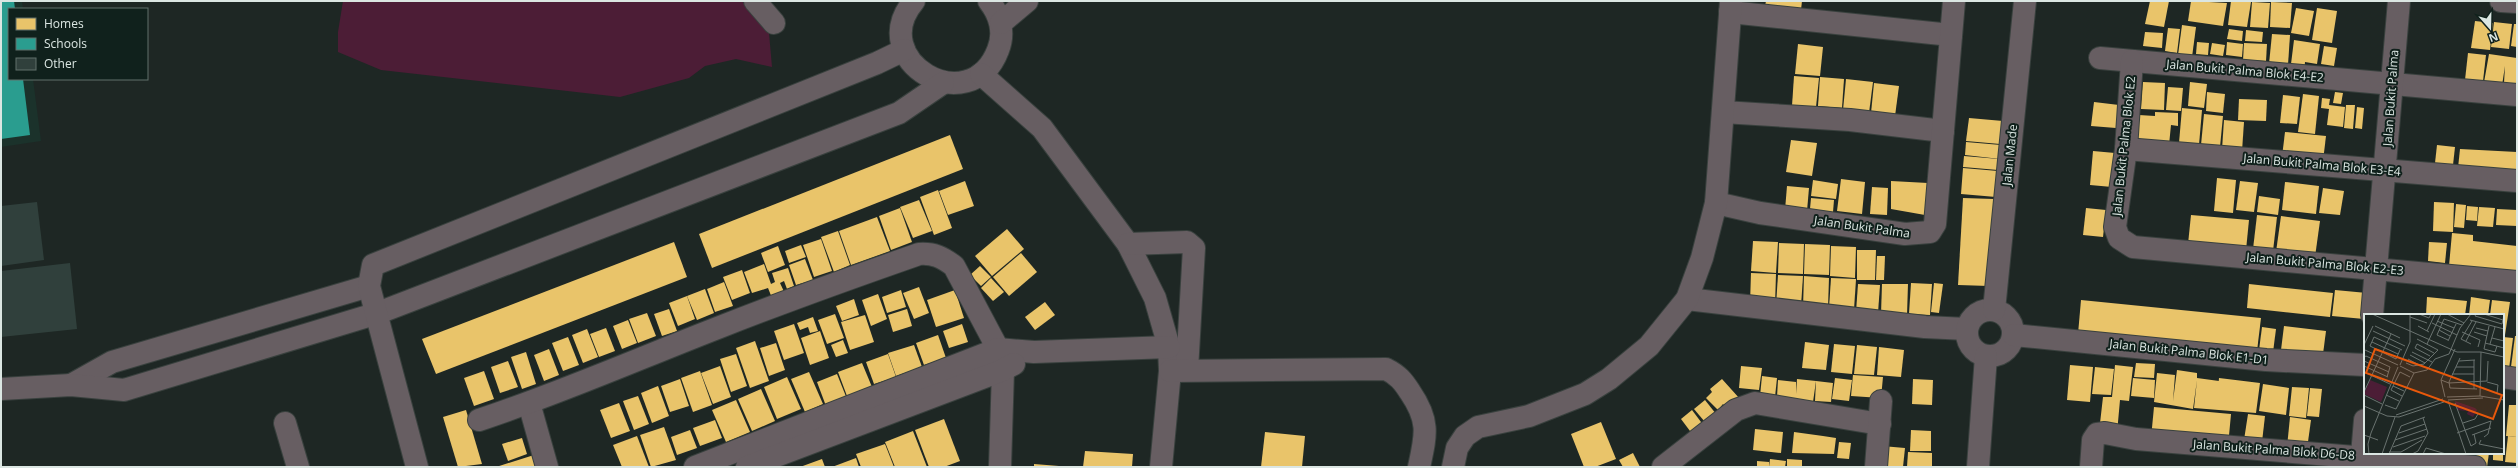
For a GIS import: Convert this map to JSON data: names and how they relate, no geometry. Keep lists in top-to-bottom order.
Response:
{
  "streets": {
    "street": [
      "Jalan Bukit Palma Blok E4-E2",
      "Jalan Bukit Palma",
      "Jalan Bukit Palma Blok E2",
      "Jalan Made",
      "Jalan Bukit Palma Blok E3-E4",
      "Jalan Bukit Palma Blok E2-E3",
      "Jalan Bukit Palma Blok E1-D1",
      "Jalan Bukit Palma Blok D6-D8"
    ]
  },
  "crossings": [
    ["Jalan Bukit Palma Blok E4-E2", "Jalan Bukit Palma"],
    ["Jalan Bukit Palma Blok E4-E2", "Jalan Bukit Palma Blok E2"],
    ["Jalan Bukit Palma", "Jalan Bukit Palma Blok E3-E4"],
    ["Jalan Bukit Palma", "Jalan Bukit Palma Blok E2-E3"],
    ["Jalan Bukit Palma Blok E2", "Jalan Bukit Palma Blok E3-E4"],
    ["Jalan Bukit Palma Blok E2", "Jalan Bukit Palma Blok E2-E3"],
    ["Jalan Made", "Jalan Bukit Palma Blok E1-D1"]
  ],
  "legend": ["Homes", "Schools", "Other"],
  "north": "bottom"
}
